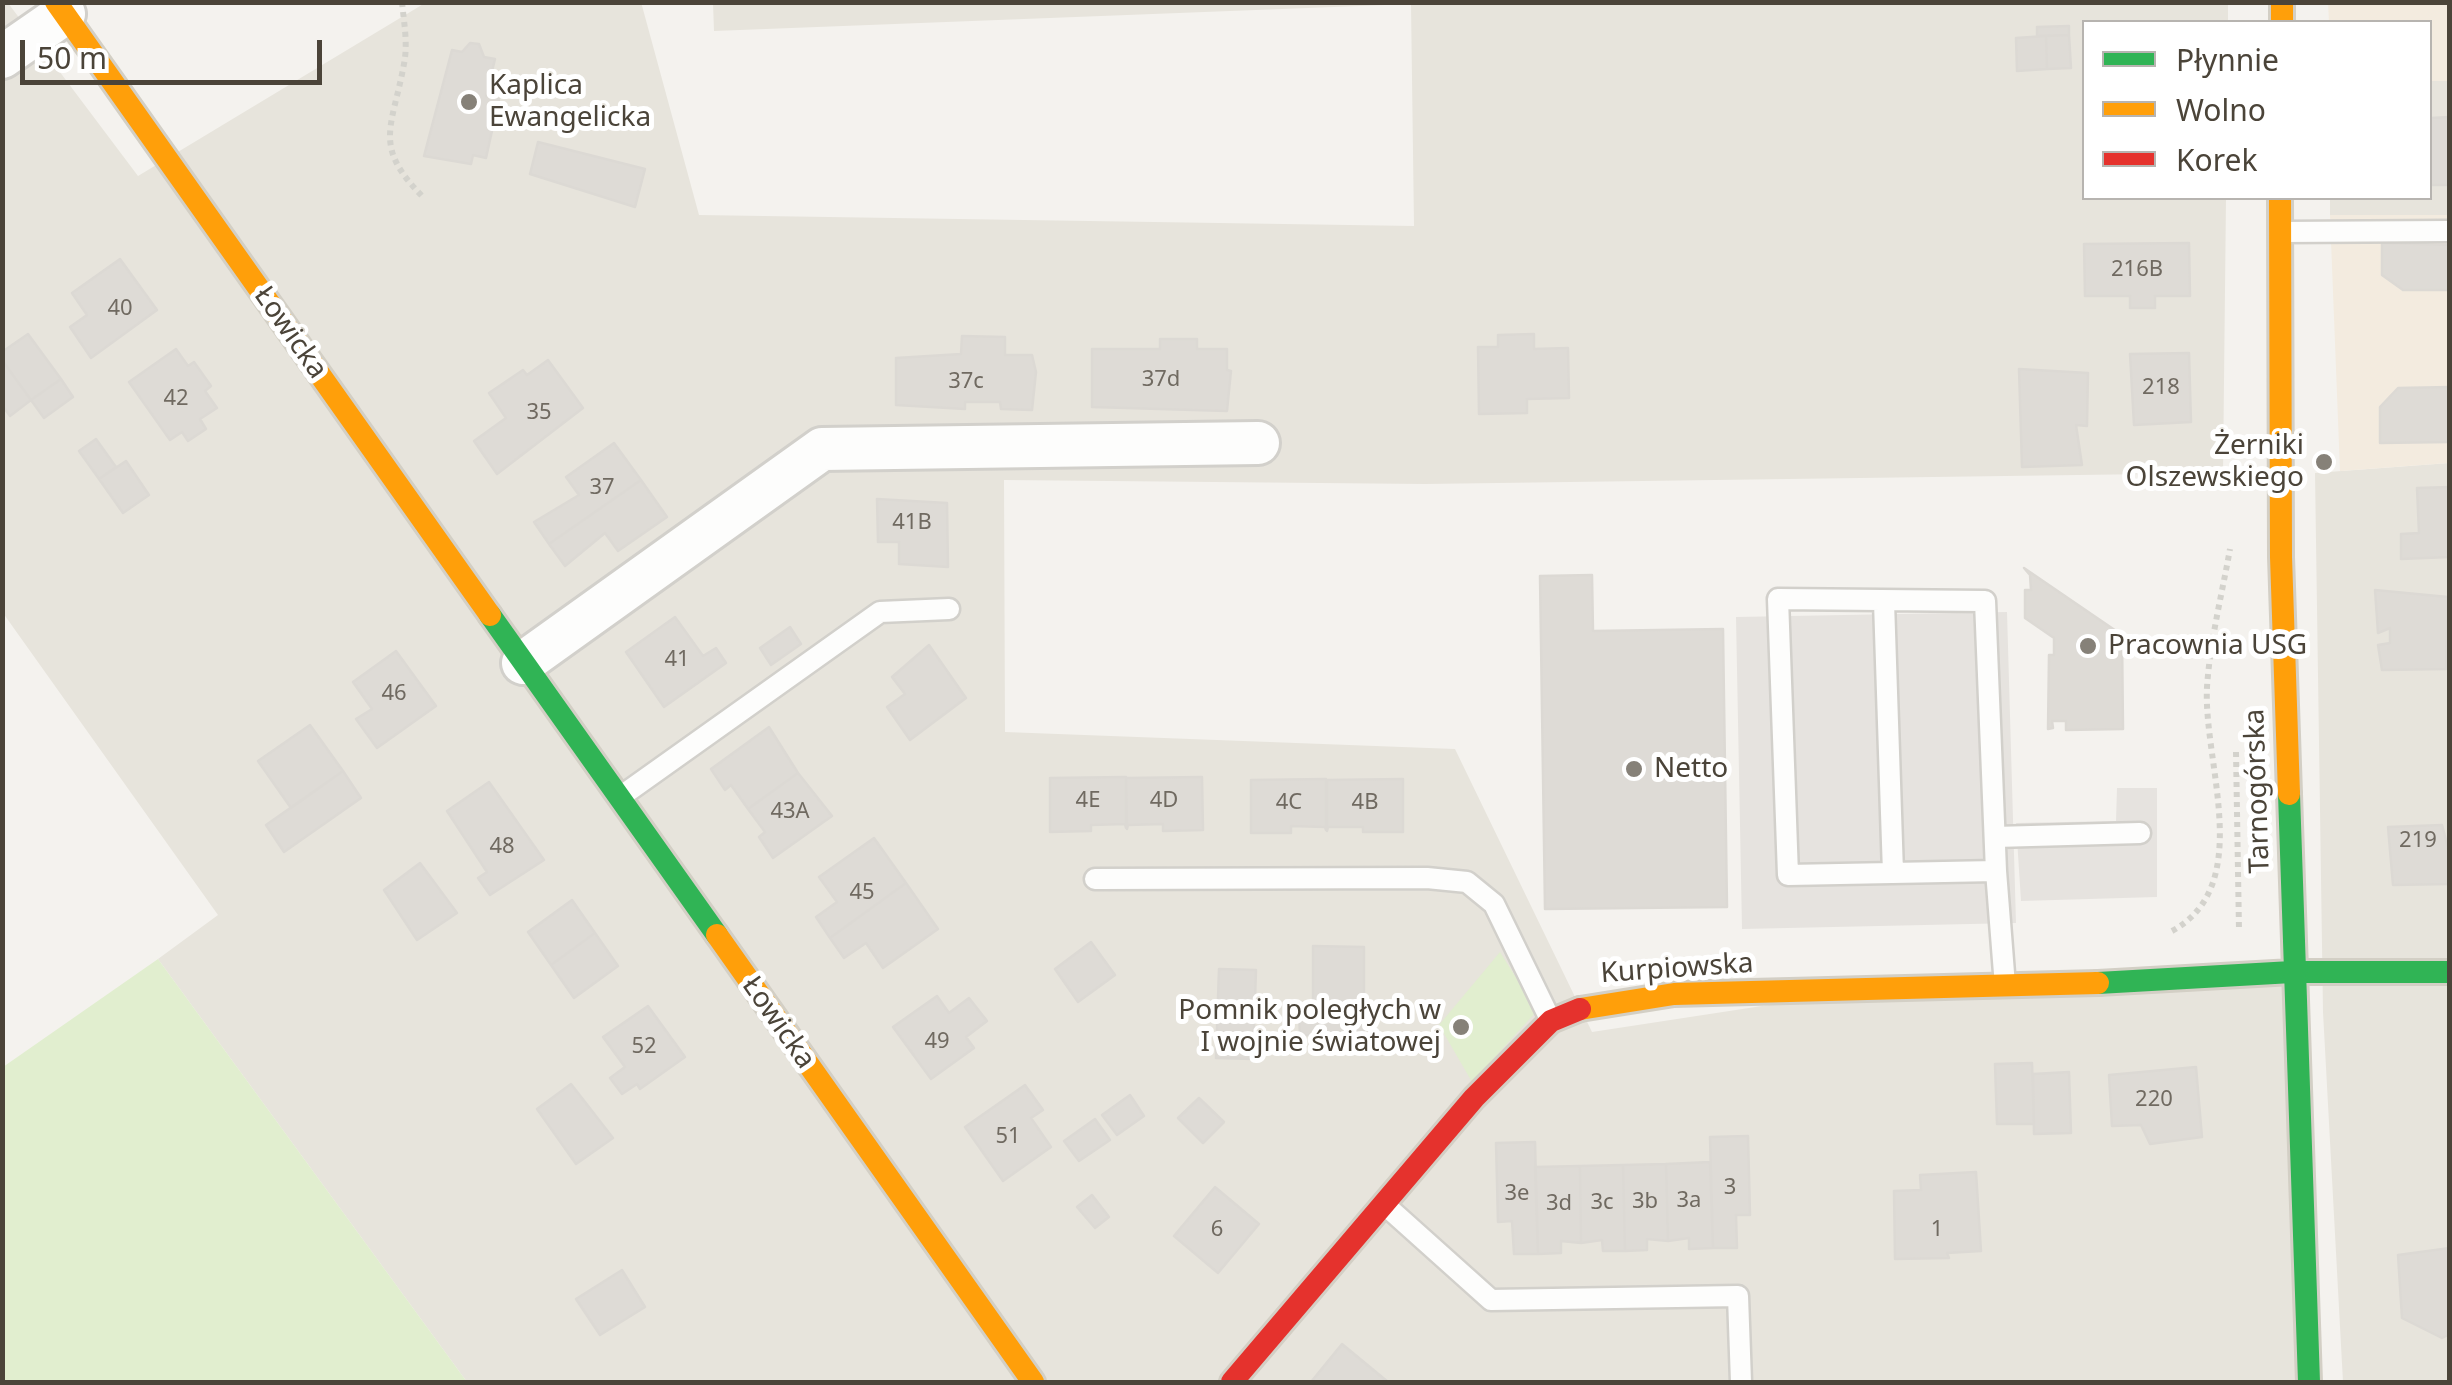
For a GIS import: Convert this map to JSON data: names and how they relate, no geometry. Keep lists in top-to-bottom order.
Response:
{
  "streets": {
    "street": ["Łowicka", "Tarnogórska", "Kurpiowska"]
  },
  "crossings": [
    ["Tarnogórska", "Kurpiowska"]
  ],
  "places": [
    "Kaplica Ewangelicka",
    "Żerniki Olszewskiego",
    "Pracownia USG",
    "Netto",
    "Pomnik poległych w I wojnie światowej"
  ],
  "house_numbers": [
    "216B",
    "40",
    "37d",
    "37c",
    "218",
    "42",
    "35",
    "37",
    "41B",
    "41",
    "46",
    "4E",
    "4D",
    "4C",
    "4B",
    "43A",
    "219",
    "48",
    "45",
    "49",
    "52",
    "220",
    "51",
    "3",
    "3e",
    "3a",
    "3b",
    "3c",
    "3d",
    "6",
    "1"
  ],
  "legend": ["Płynnie", "Wolno", "Korek"],
  "scale_bar": "50 m"
}
